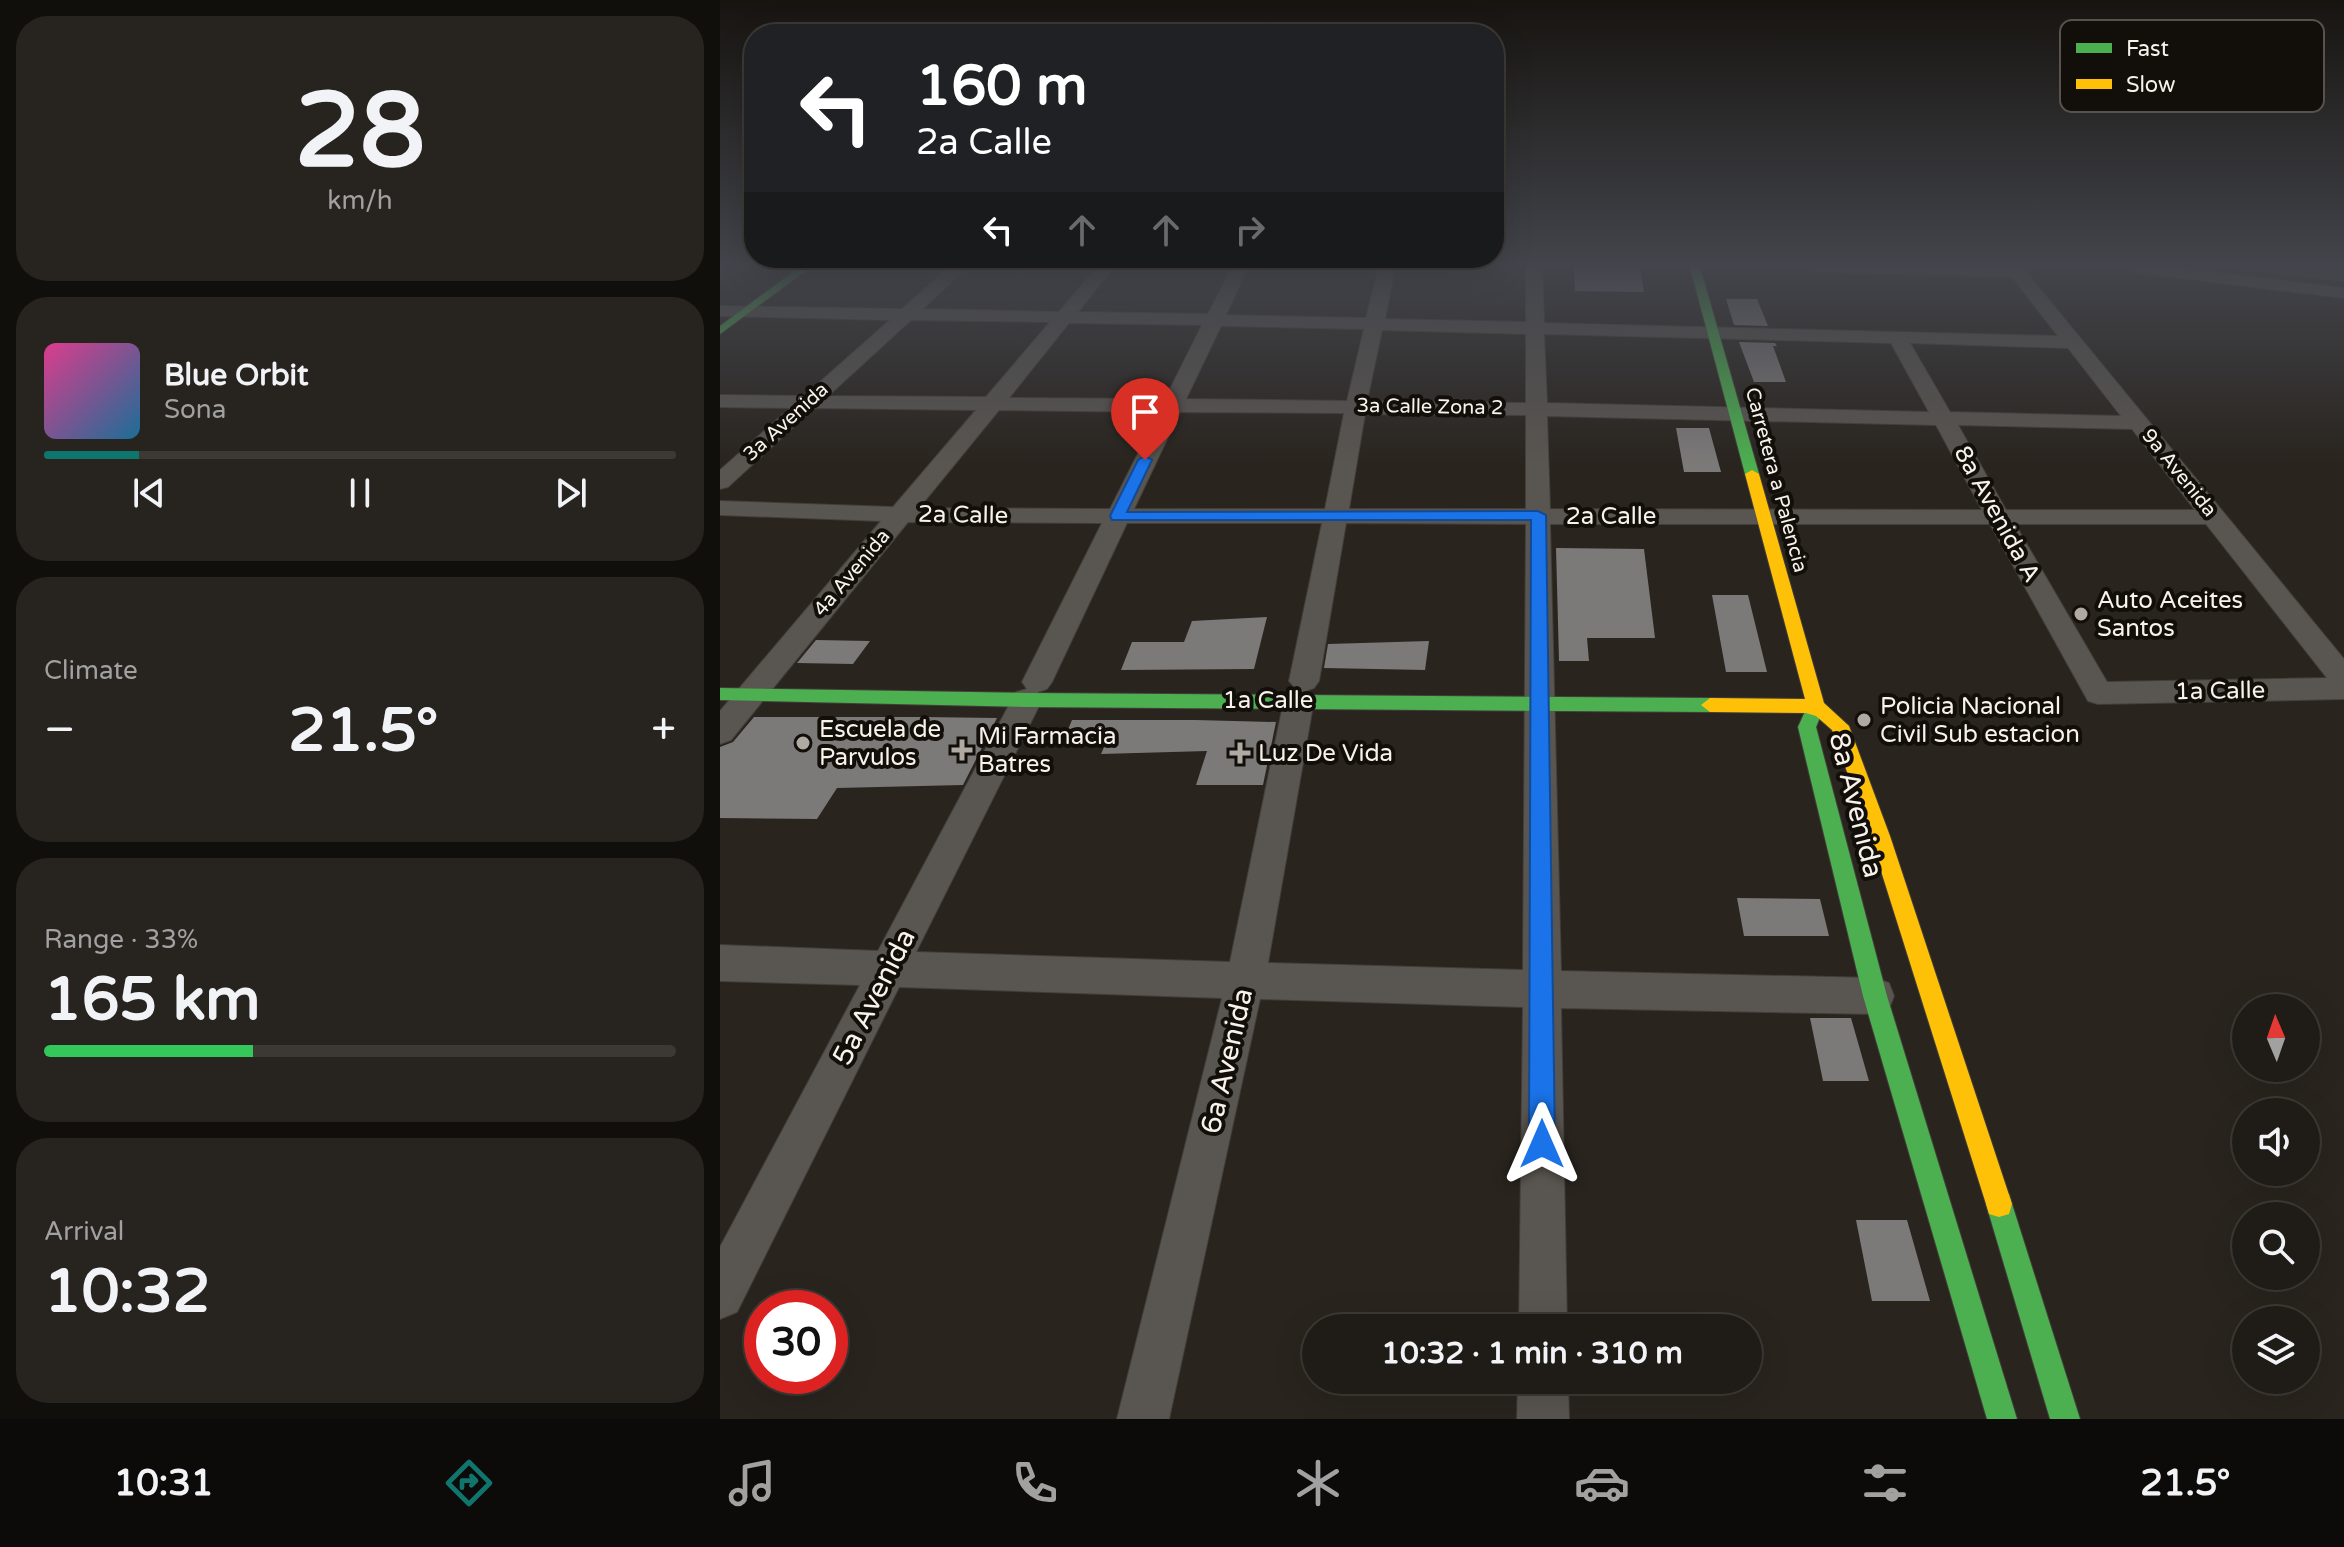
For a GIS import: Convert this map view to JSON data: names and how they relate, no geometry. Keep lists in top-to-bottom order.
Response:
{
  "streets": {
    "main road": ["Carretera a Palencia", "1a Calle", "8a Avenida"],
    "street": [
      "3a Calle Zona 2",
      "3a Avenida",
      "9a Avenida",
      "8a Avenida A",
      "2a Calle",
      "4a Avenida",
      "5a Avenida",
      "6a Avenida"
    ]
  },
  "crossings": [
    ["3a Calle Zona 2", "3a Avenida"],
    ["3a Calle Zona 2", "9a Avenida"],
    ["3a Calle Zona 2", "Carretera a Palencia"],
    ["3a Calle Zona 2", "8a Avenida A"],
    ["3a Calle Zona 2", "4a Avenida"],
    ["3a Calle Zona 2", "5a Avenida"],
    ["3a Calle Zona 2", "6a Avenida"],
    ["9a Avenida", "2a Calle"],
    ["Carretera a Palencia", "2a Calle"],
    ["Carretera a Palencia", "1a Calle"],
    ["Carretera a Palencia", "8a Avenida"],
    ["8a Avenida A", "2a Calle"],
    ["8a Avenida A", "1a Calle"],
    ["2a Calle", "4a Avenida"],
    ["2a Calle", "5a Avenida"],
    ["2a Calle", "6a Avenida"],
    ["4a Avenida", "1a Calle"],
    ["1a Calle", "8a Avenida"],
    ["1a Calle", "5a Avenida"],
    ["1a Calle", "6a Avenida"]
  ],
  "places": {
    "other": ["Auto Aceites Santos", "Policia Nacional Civil Sub estacion", "Escuela de Parvulos"],
    "health": ["Mi Farmacia Batres", "Luz De Vida"]
  },
  "legend": ["Fast", "Slow"],
  "north": "top",
  "page": {
    "tile": [
      ["28", "km/h"],
      "Climate",
      ["Range · 33%", "165 km"],
      ["Arrival", "10:32"]
    ],
    "turn": ["160 m", "2a Calle"],
    "song": ["Blue Orbit", "Sona"],
    "heat": ["−", "21.5°", "+"],
    "limit": "30",
    "trip": "10:32 · 1 min · 310 m",
    "tabs": ["10:31", "21.5°"]
  }
}
